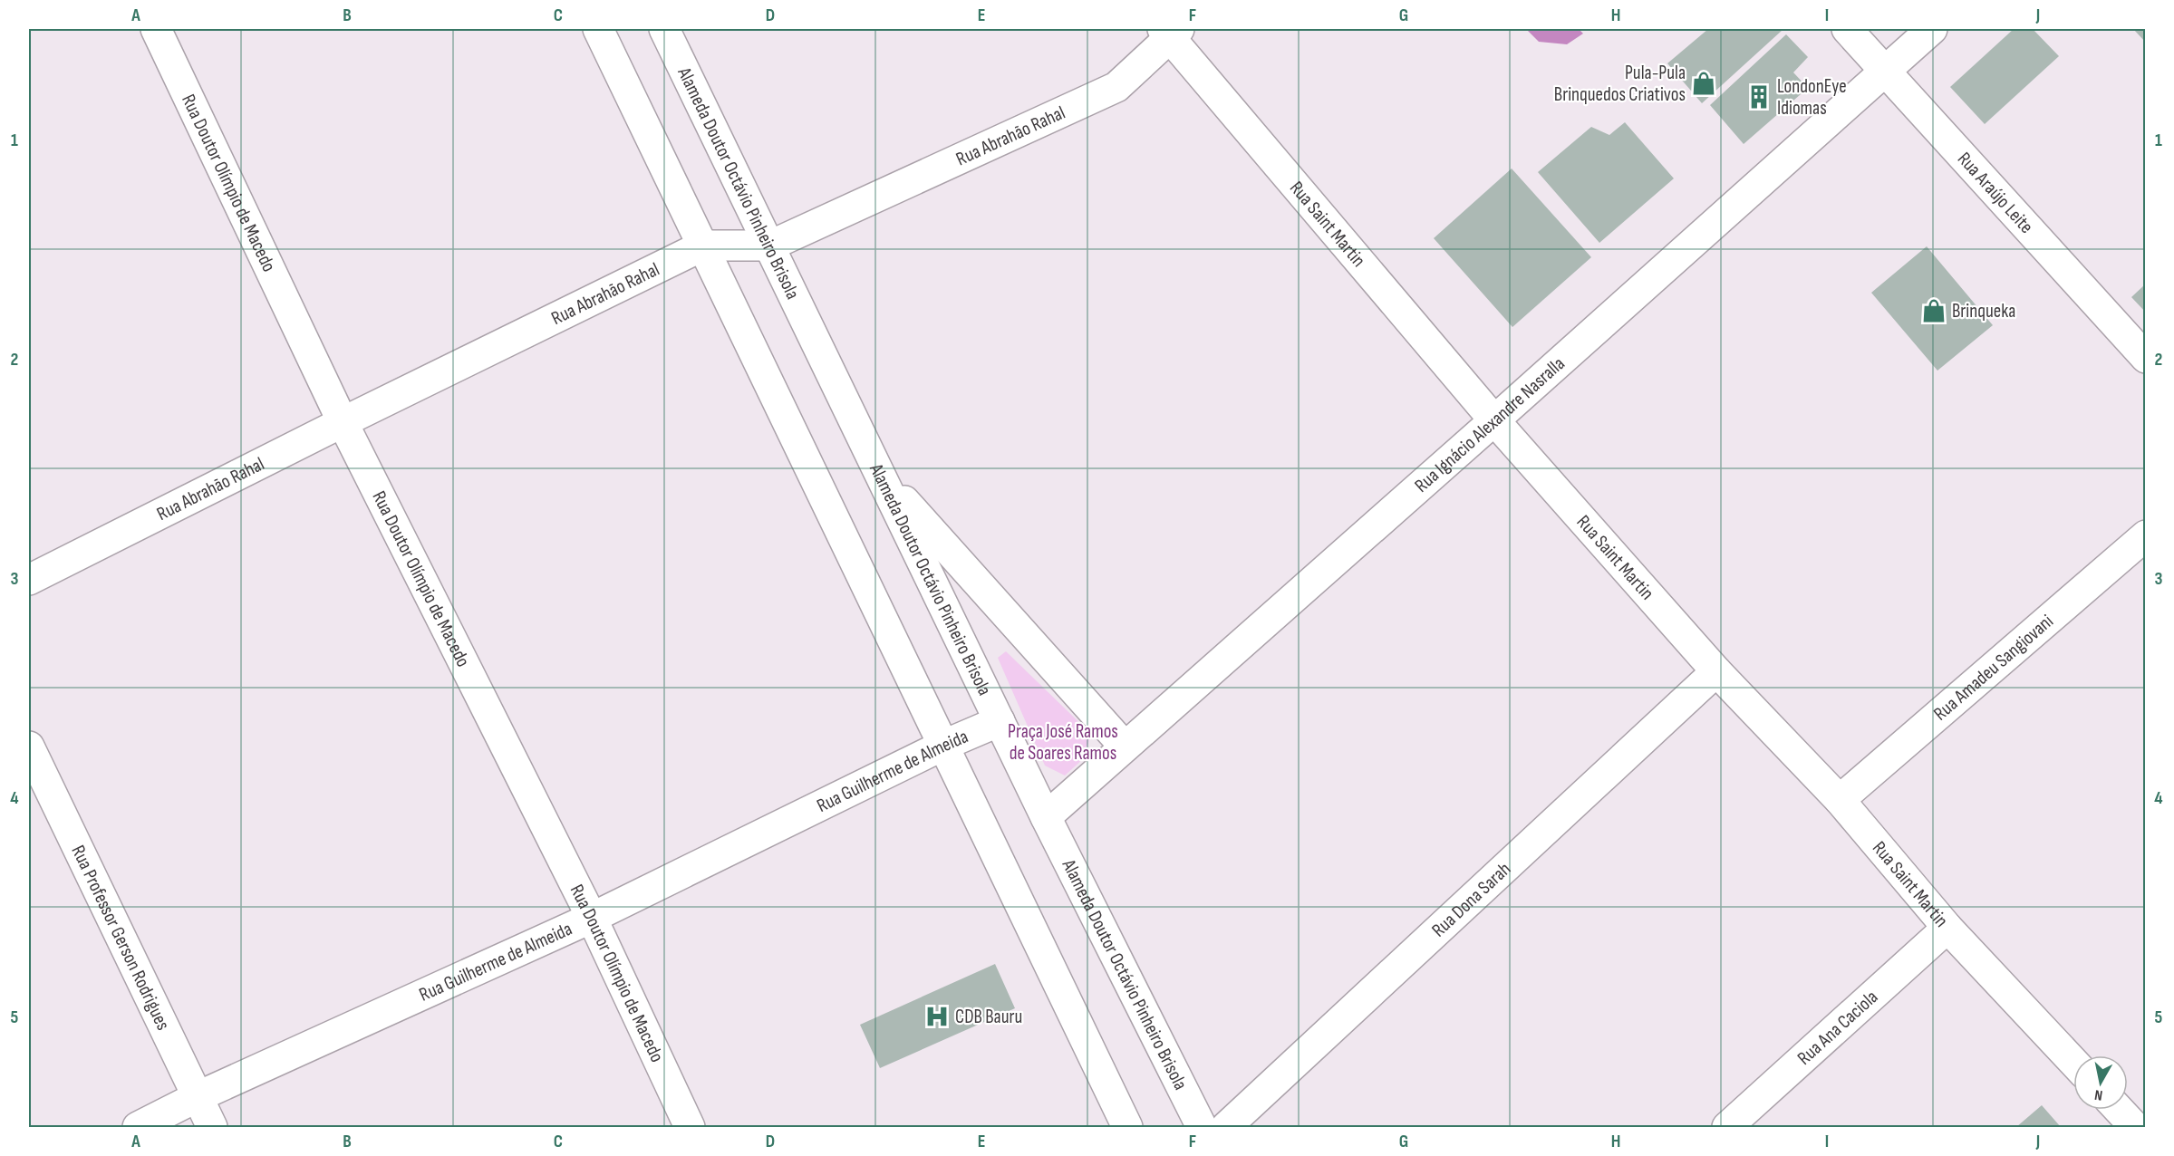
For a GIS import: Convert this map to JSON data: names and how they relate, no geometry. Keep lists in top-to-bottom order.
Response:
{
  "streets": {
    "street": [
      "Rua Abrahão Rahal",
      "Alameda Doutor Octávio Pinheiro Brisola",
      "Rua Doutor Olímpio de Macedo",
      "Rua Araújo Leite",
      "Rua Saint Martin",
      "Rua Ignácio Alexandre Nasralla",
      "Rua Amadeu Sangiovani",
      "Rua Guilherme de Almeida",
      "Rua Dona Sarah",
      "Rua Professor Gerson Rodrigues",
      "Rua Ana Caciola"
    ]
  },
  "crossings": [
    ["Rua Abrahão Rahal", "Alameda Doutor Octávio Pinheiro Brisola"],
    ["Rua Abrahão Rahal", "Rua Doutor Olímpio de Macedo"],
    ["Rua Abrahão Rahal", "Rua Saint Martin"],
    ["Alameda Doutor Octávio Pinheiro Brisola", "Rua Ignácio Alexandre Nasralla"],
    ["Alameda Doutor Octávio Pinheiro Brisola", "Rua Guilherme de Almeida"],
    ["Rua Doutor Olímpio de Macedo", "Rua Guilherme de Almeida"],
    ["Rua Araújo Leite", "Rua Ignácio Alexandre Nasralla"],
    ["Rua Saint Martin", "Rua Ignácio Alexandre Nasralla"],
    ["Rua Saint Martin", "Rua Amadeu Sangiovani"],
    ["Rua Saint Martin", "Rua Dona Sarah"],
    ["Rua Saint Martin", "Rua Ana Caciola"],
    ["Rua Guilherme de Almeida", "Rua Professor Gerson Rodrigues"]
  ],
  "parks": ["Praça José Ramos de Soares Ramos"],
  "places": {
    "shop": ["Pula-Pula Brinquedos Criativos", "Brinqueka"],
    "building": ["LondonEye Idiomas"],
    "hospital": ["CDB Bauru"]
  },
  "north": "bottom",
  "grid": {
    "columns": [
      "A",
      "B",
      "C",
      "D",
      "E",
      "F",
      "G",
      "H",
      "I",
      "J"
    ],
    "rows": [
      "1",
      "2",
      "3",
      "4",
      "5"
    ]
  }
}
